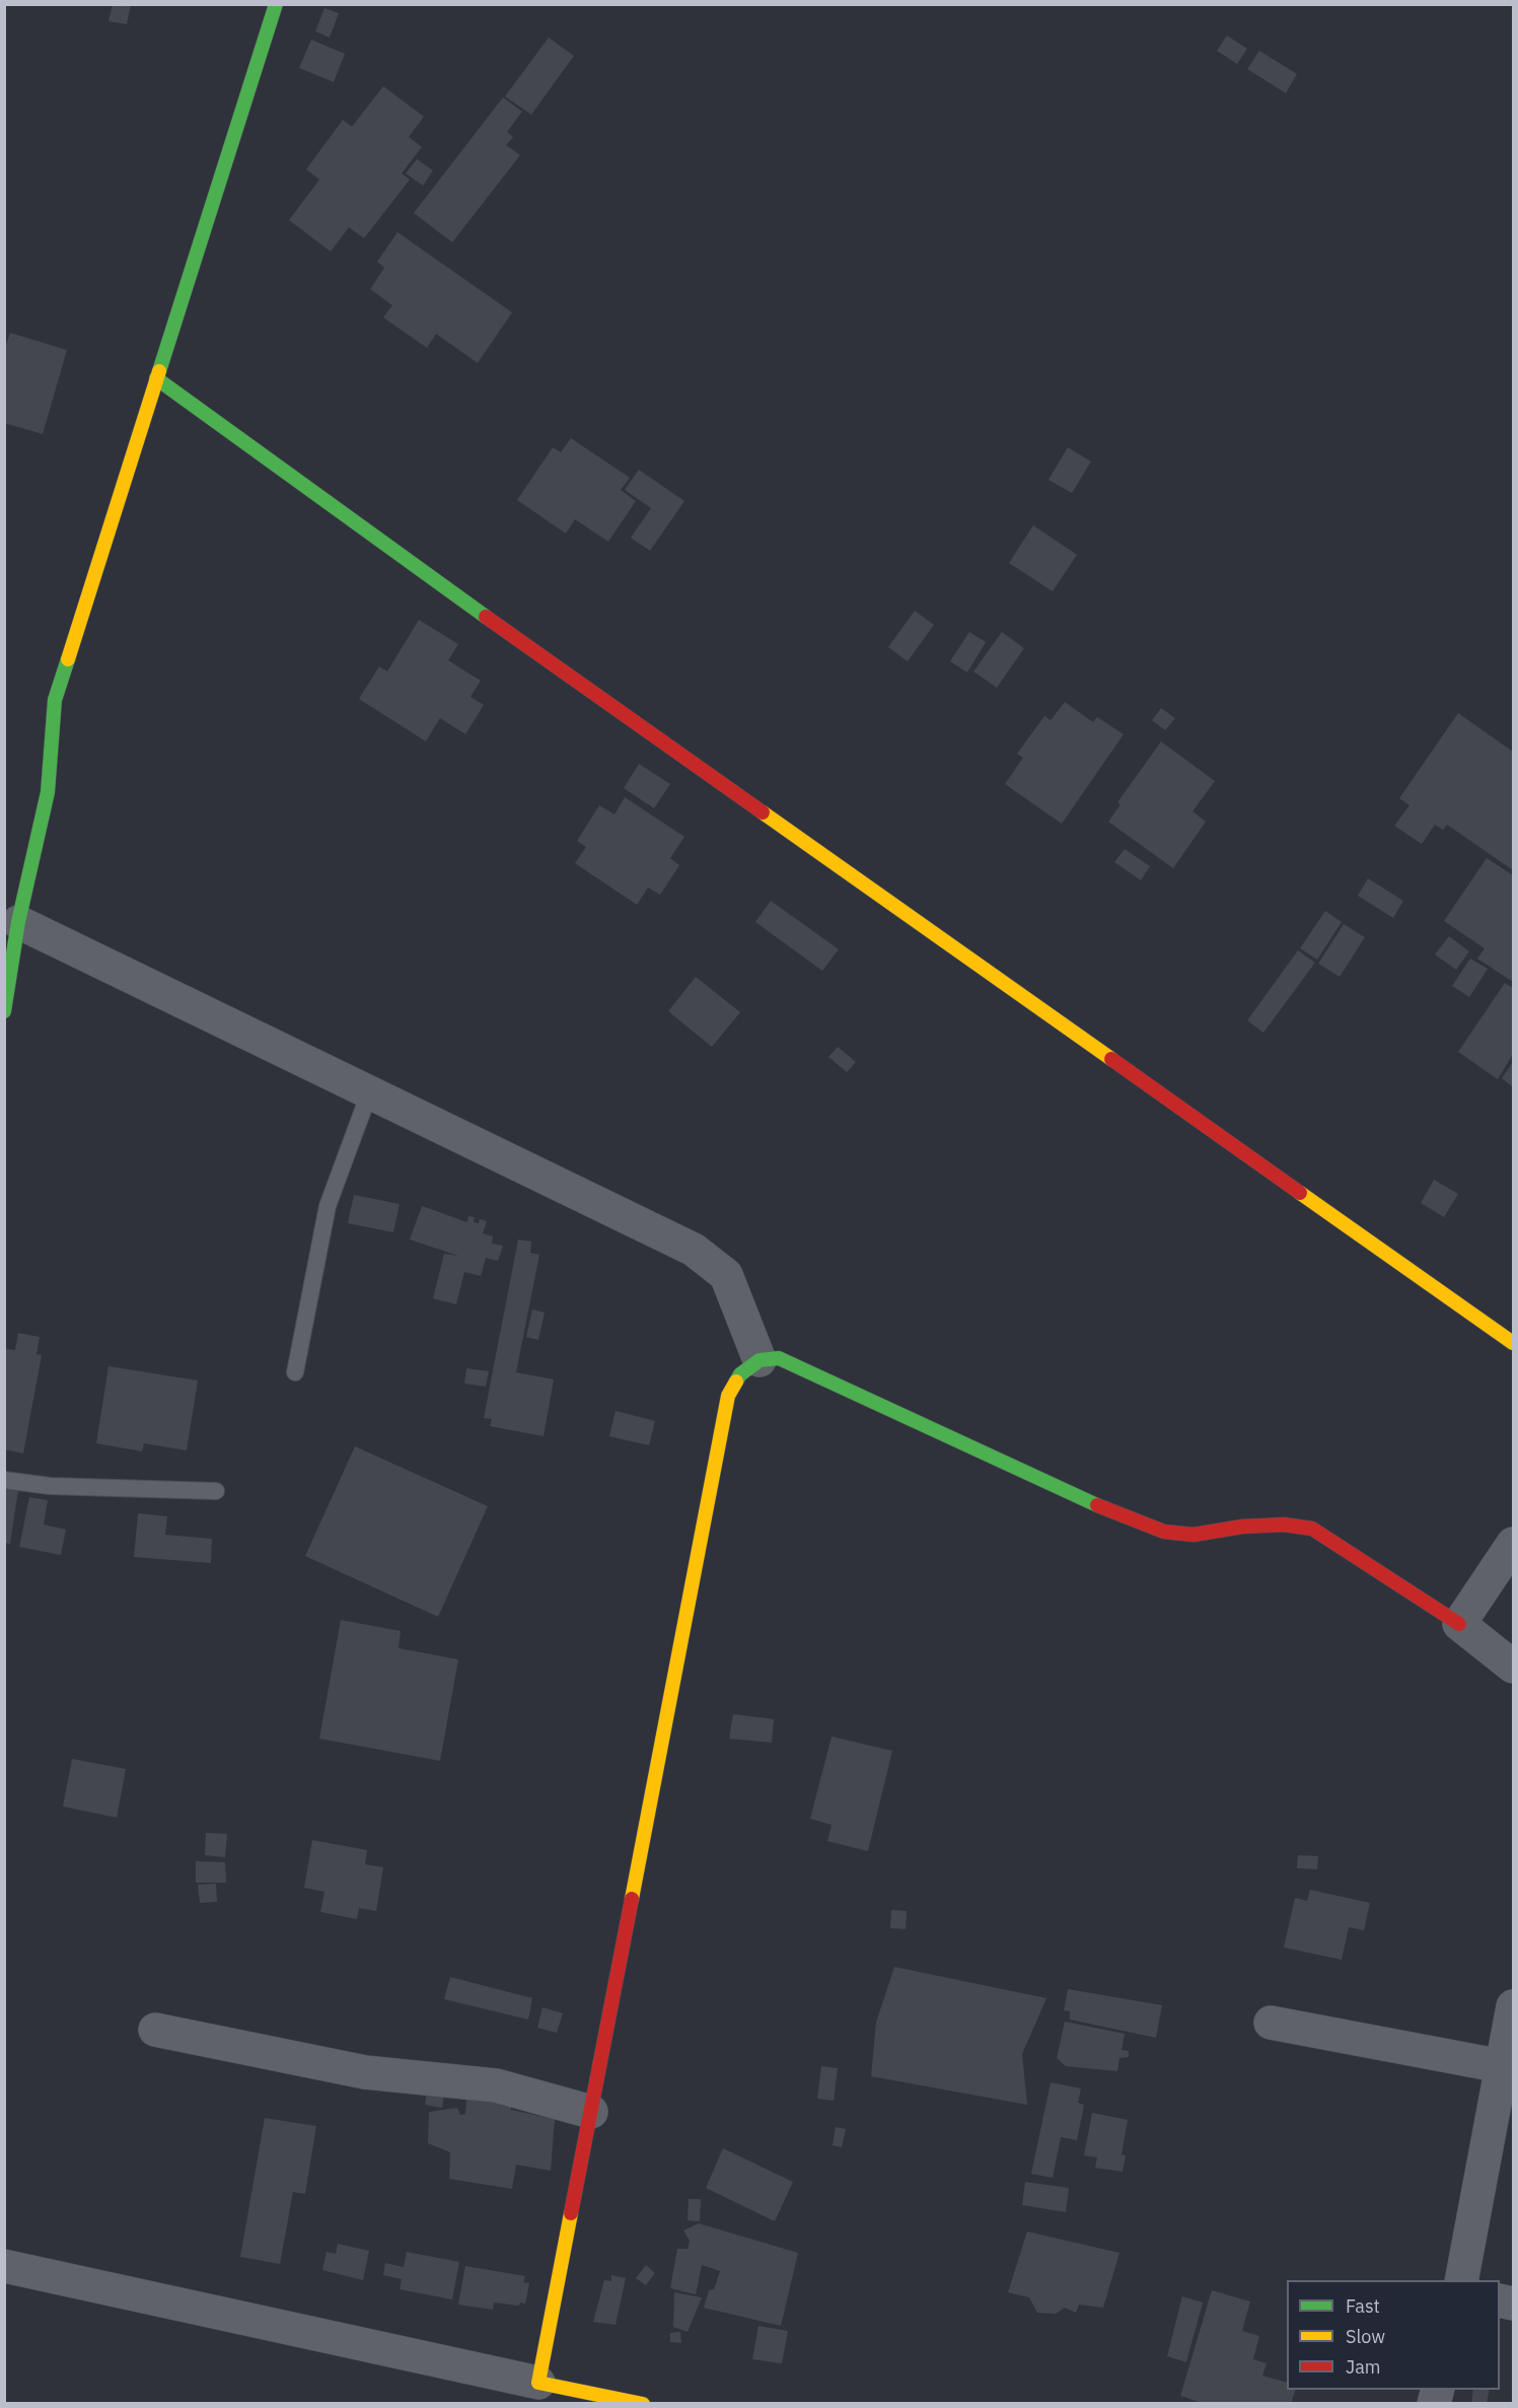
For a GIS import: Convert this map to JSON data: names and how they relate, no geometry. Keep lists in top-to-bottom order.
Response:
{
  "legend": ["Fast", "Slow", "Jam"]
}
